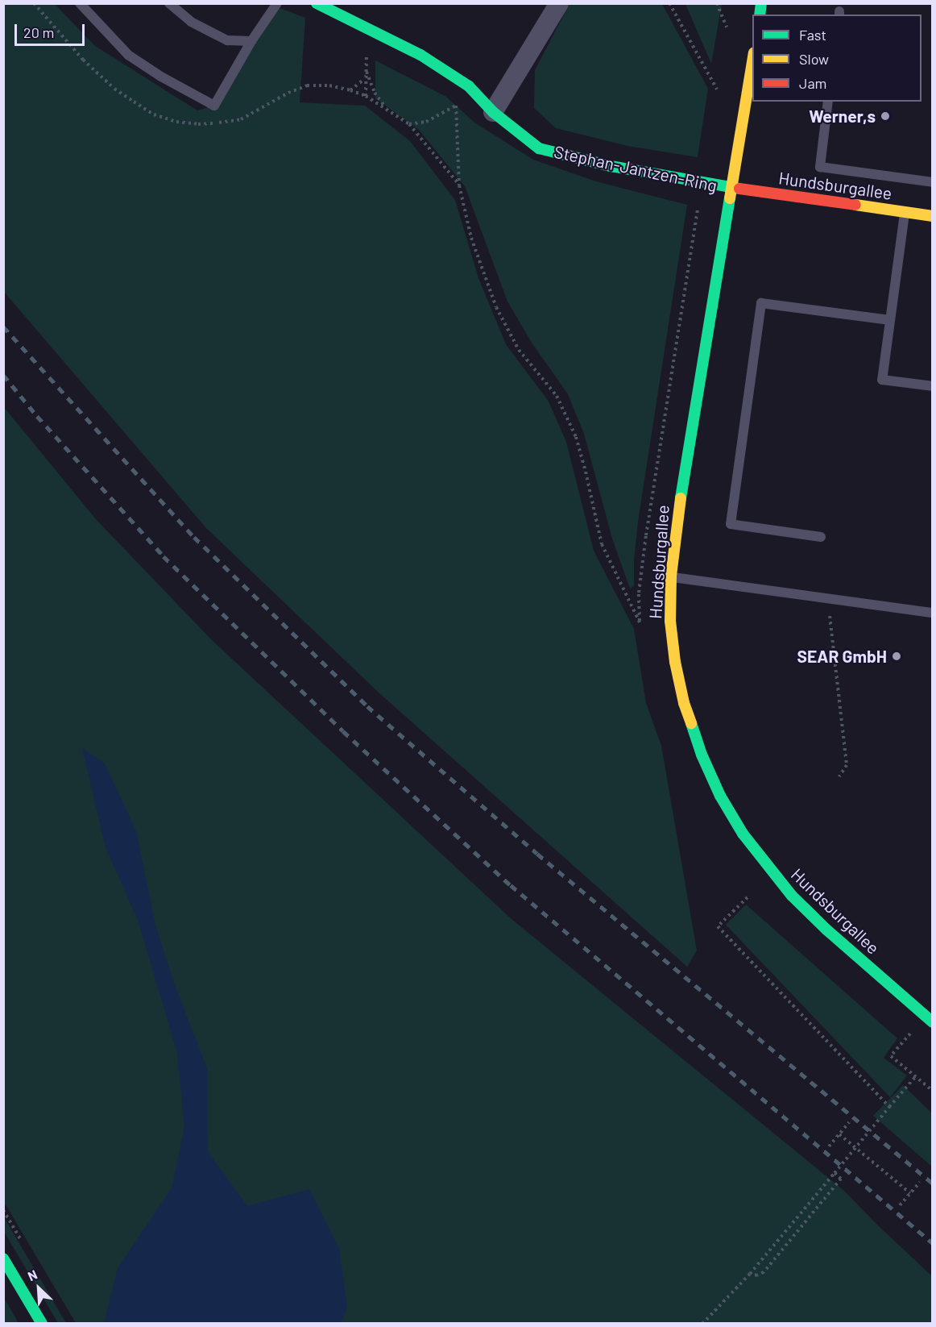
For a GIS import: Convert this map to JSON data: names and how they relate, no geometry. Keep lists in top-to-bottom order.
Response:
{
  "streets": {
    "main road": ["Stephan-Jantzen-Ring", "Hundsburgallee"]
  },
  "crossings": [
    ["Stephan-Jantzen-Ring", "Hundsburgallee"]
  ],
  "places": ["Werner,s", "SEAR GmbH"],
  "legend": ["Fast", "Slow", "Jam"],
  "scale_bar": "20 m",
  "north": "top left"
}
